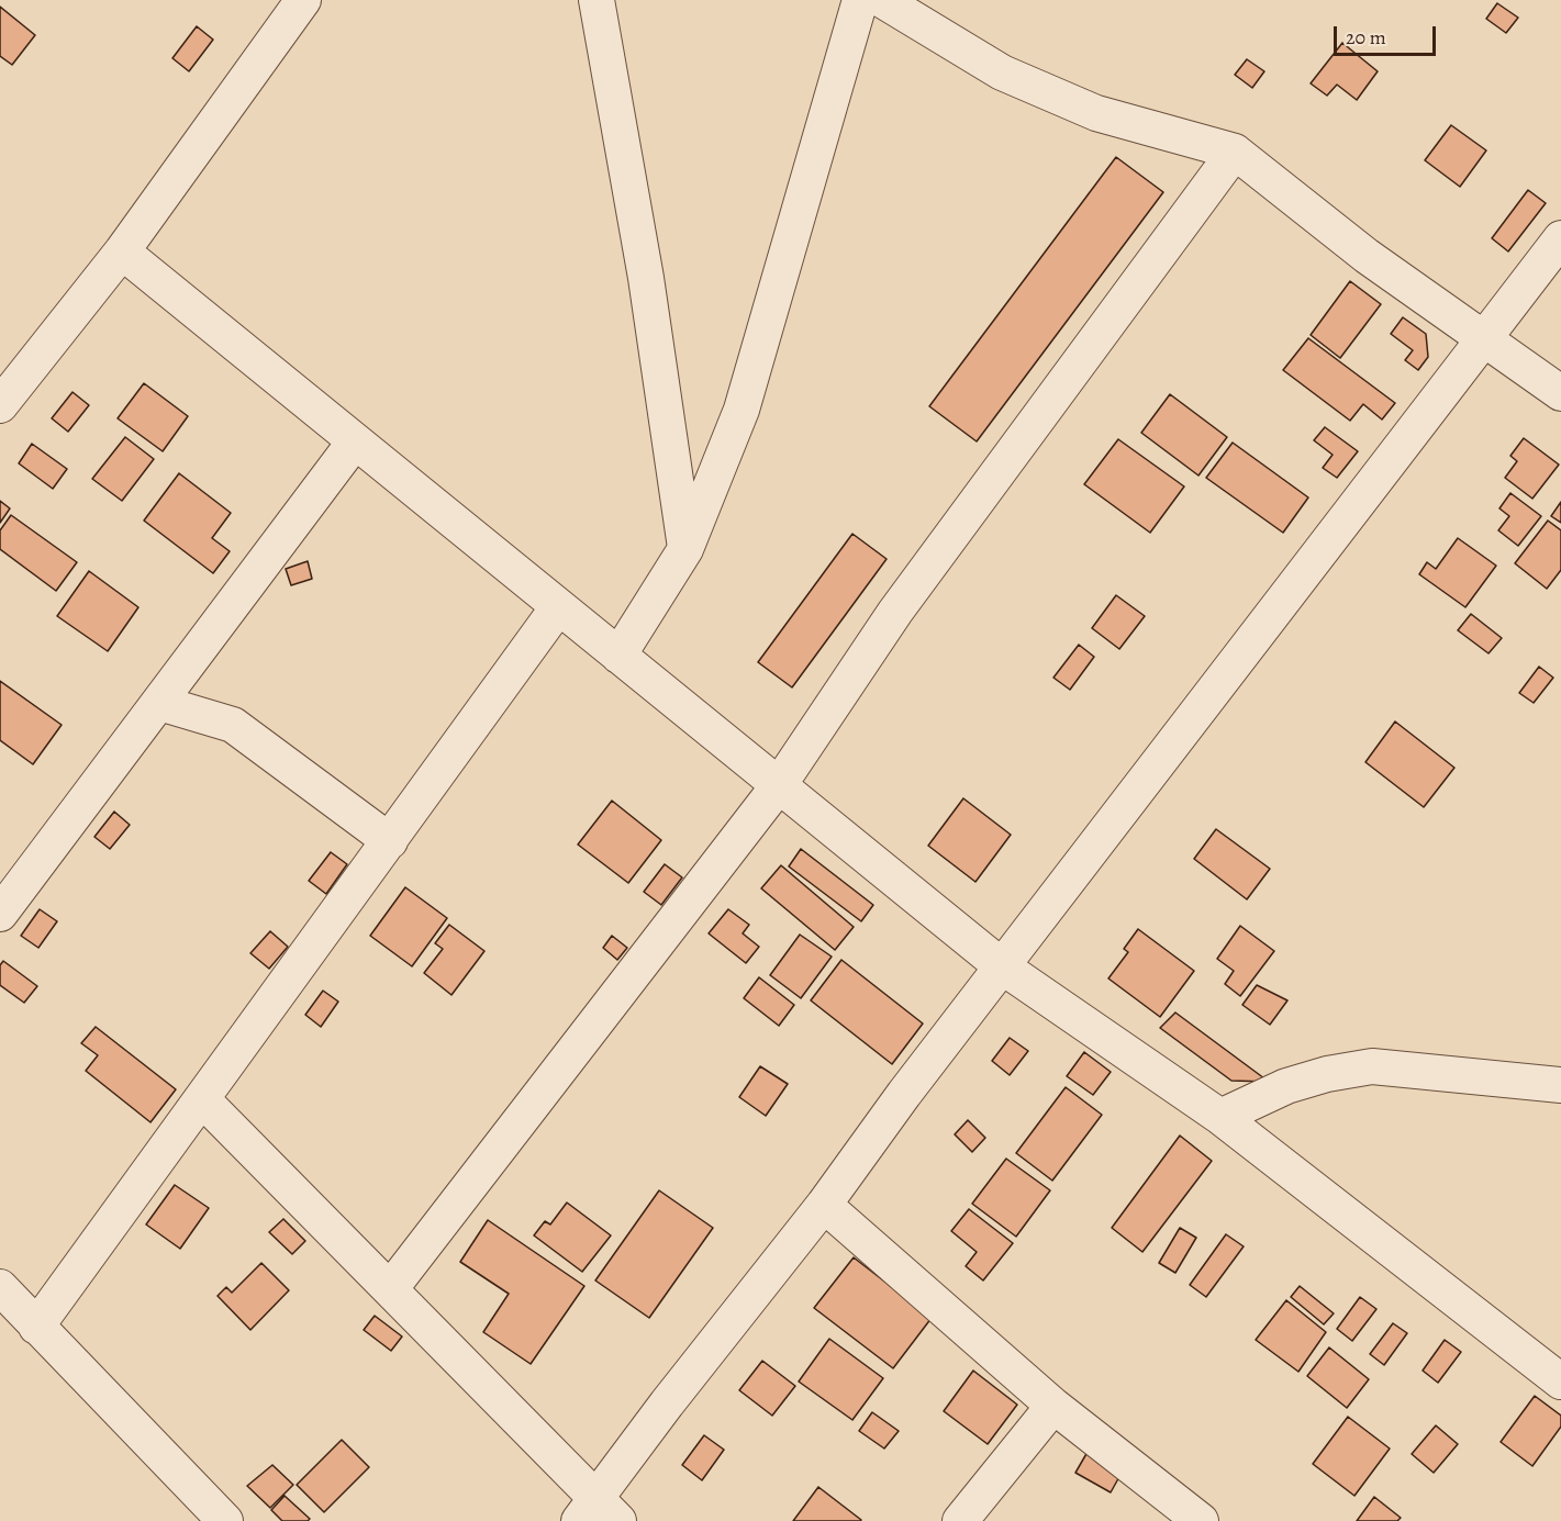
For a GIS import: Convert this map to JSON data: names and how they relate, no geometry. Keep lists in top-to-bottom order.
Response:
{
  "scale_bar": "20 m"
}
